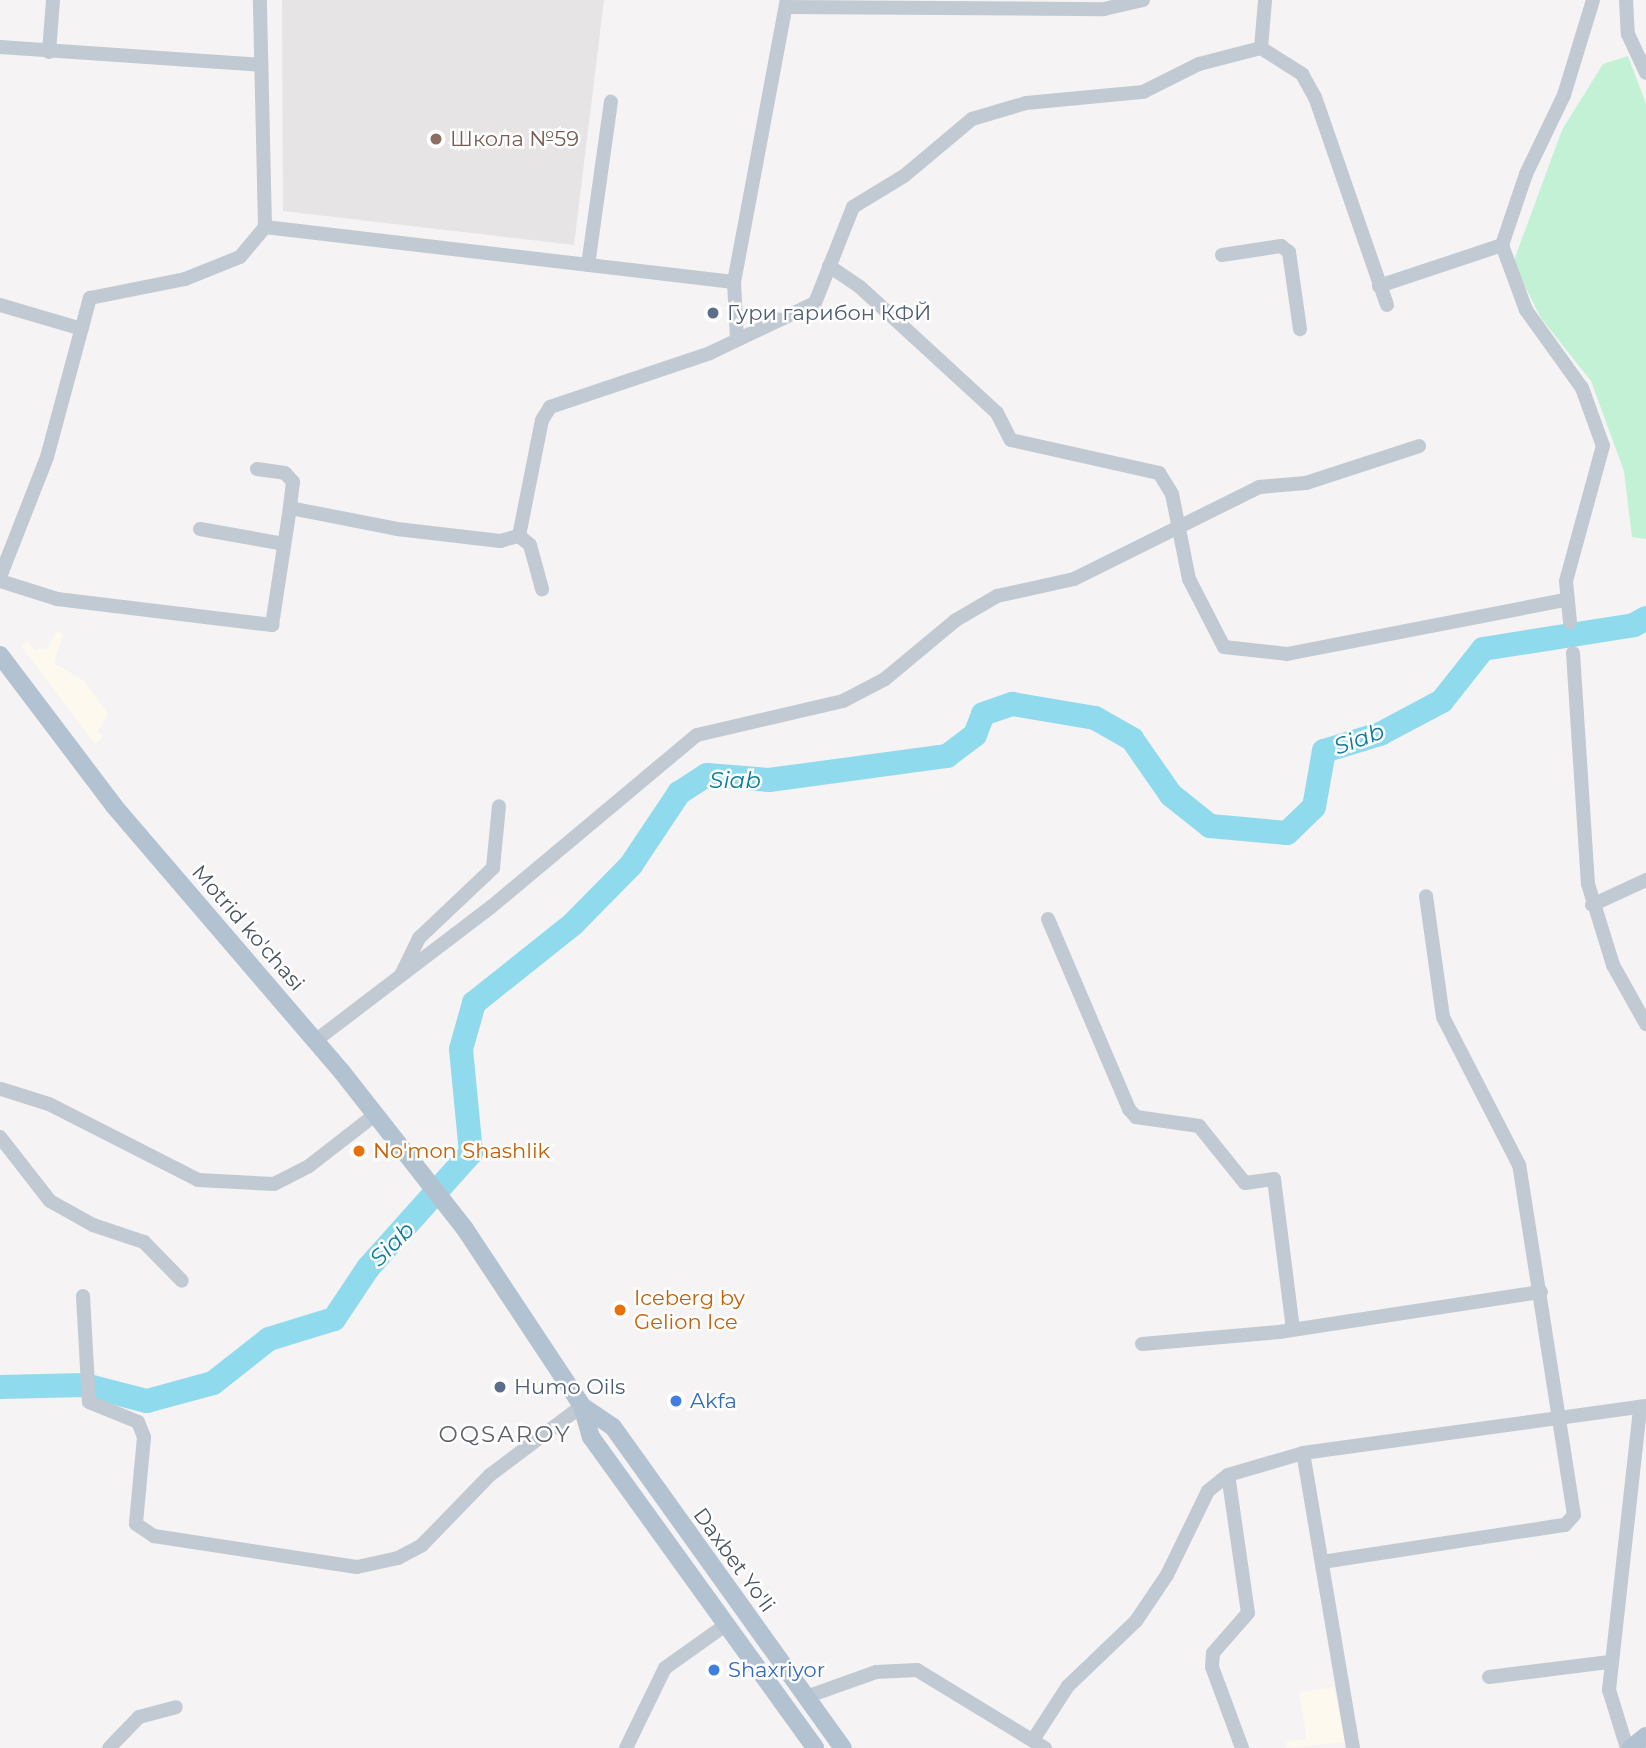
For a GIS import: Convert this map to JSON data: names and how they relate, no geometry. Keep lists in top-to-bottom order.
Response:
{
  "streets": {
    "main road": ["Motrid ko'chasi", "Daxbet Yo'li"]
  },
  "crossings": [
    ["Motrid ko'chasi", "Daxbet Yo'li"]
  ],
  "districts": ["OQSAROY"],
  "water": ["Siab"],
  "places": [
    "Школа №59",
    "Гури гарибон КФЙ",
    "No'mon Shashlik",
    "Iceberg by Gelion Ice",
    "Humo Oils",
    "Akfa",
    "Shaxriyor"
  ]
}
